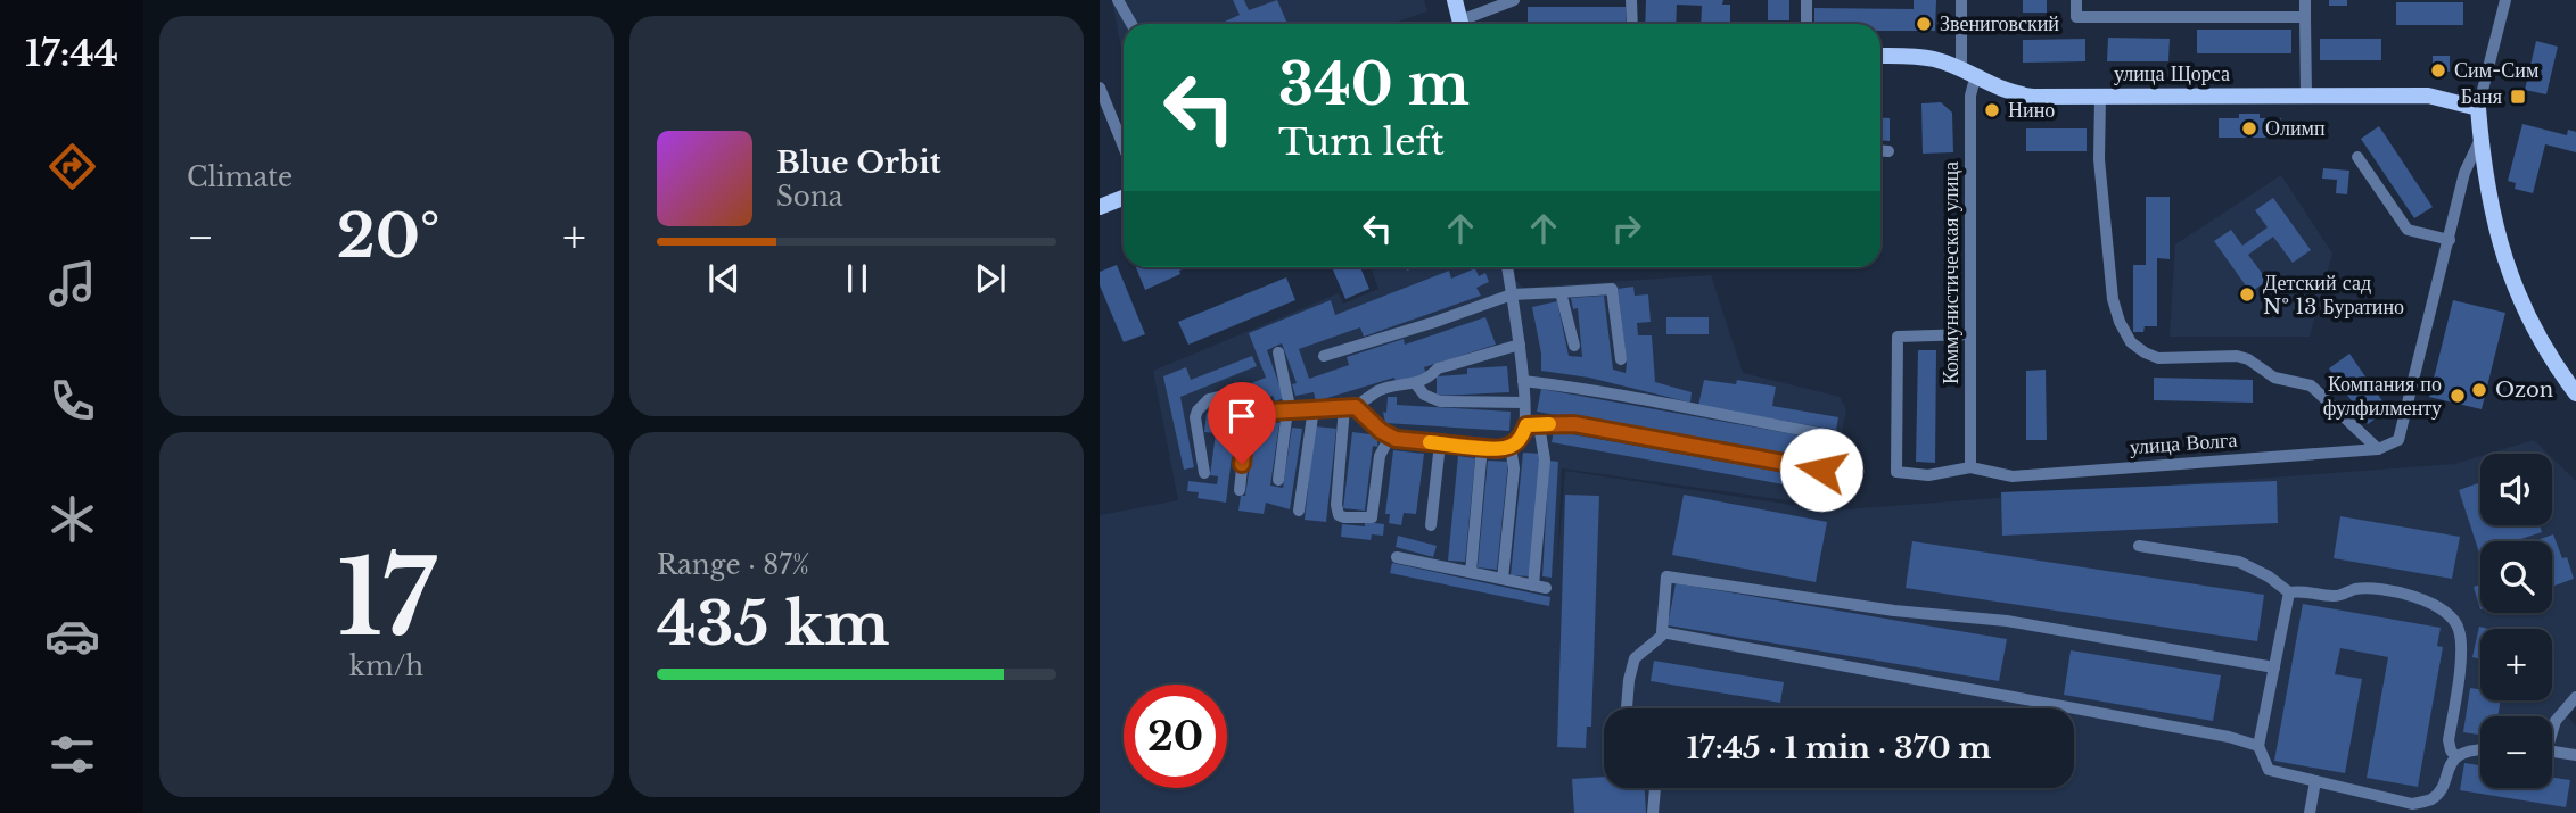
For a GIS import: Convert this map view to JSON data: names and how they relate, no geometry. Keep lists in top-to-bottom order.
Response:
{
  "streets": {
    "main road": ["улица Щорса"],
    "street": ["Коммунистическая улица", "улица Волга"]
  },
  "crossings": [
    ["улица Щорса", "Коммунистическая улица"],
    ["Коммунистическая улица", "улица Волга"]
  ],
  "places": {
    "other": [
      "Звениговский",
      "Сим-Сим",
      "Нино",
      "Олимп",
      "Детский сад № 13 Буратино",
      "Ozon",
      "Компания по фулфилменту"
    ],
    "transit": ["Баня"]
  },
  "page": {
    "tabs": "17:44",
    "tile": [
      "Climate",
      ["17", "km/h"],
      ["Range · 87%", "435 km"]
    ],
    "turn": ["340 m", "Turn left"],
    "song": ["Blue Orbit", "Sona"],
    "heat": ["−", "20°", "+"],
    "map_buttons": ["+", "−"],
    "limit": "20",
    "trip": "17:45 · 1 min · 370 m"
  }
}
